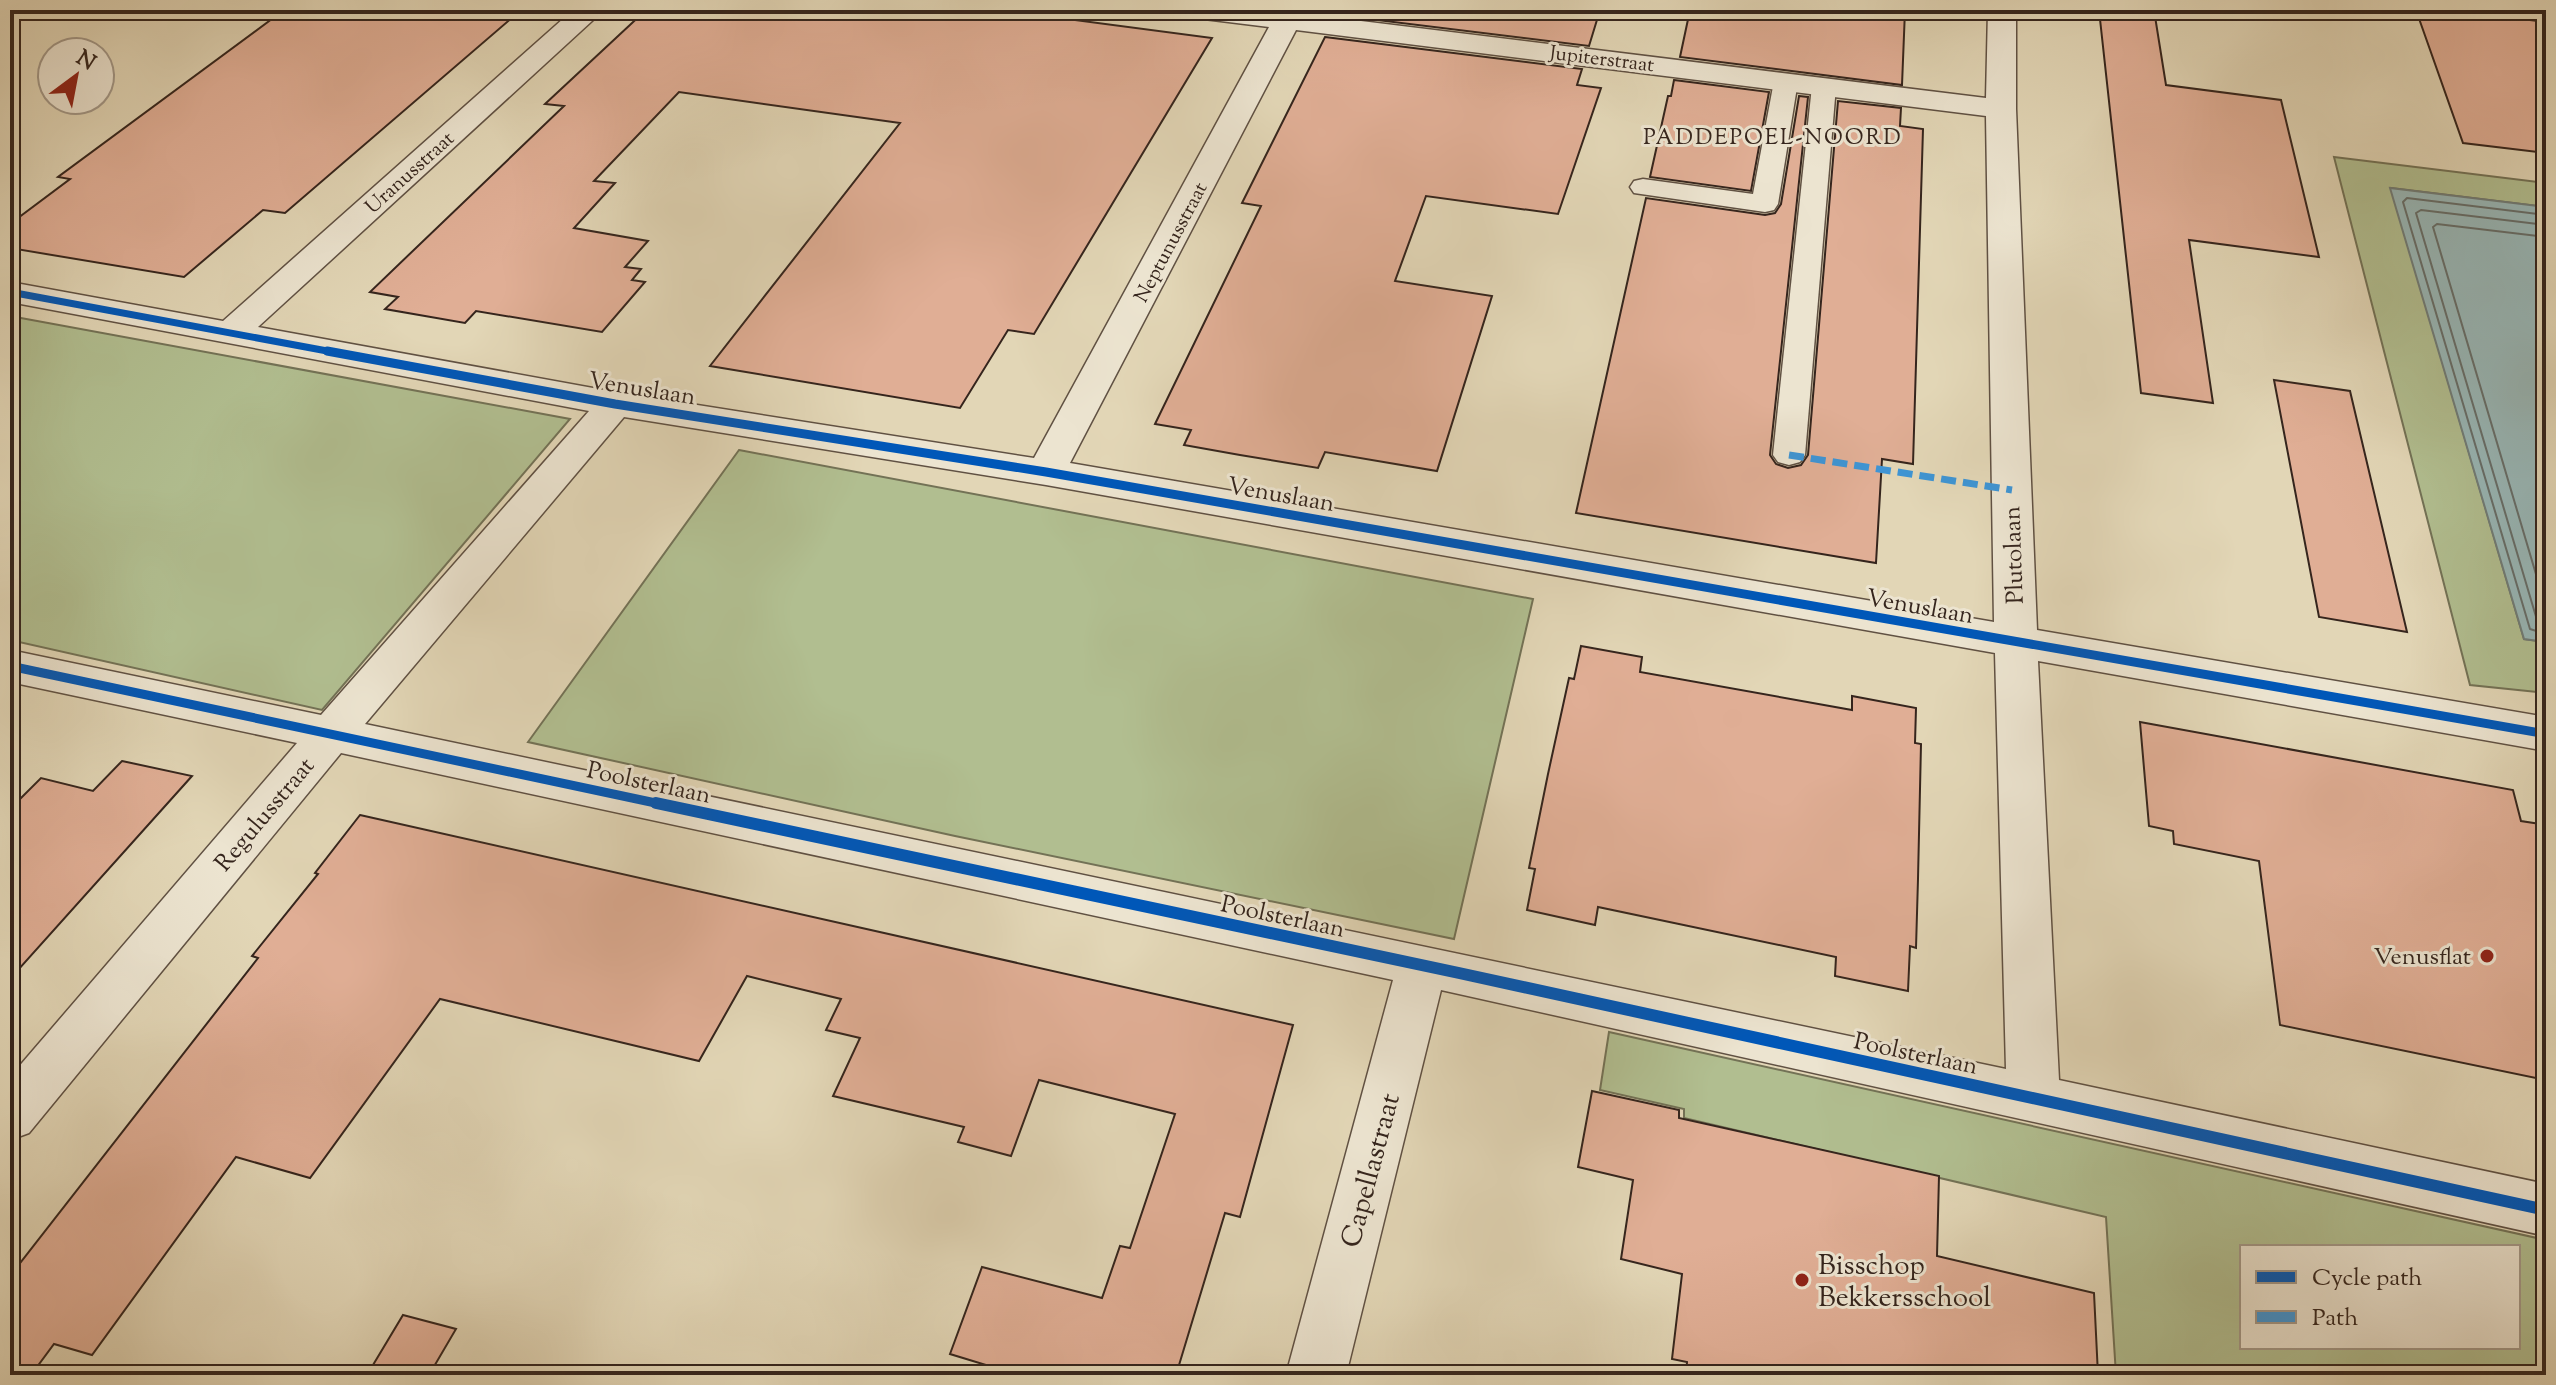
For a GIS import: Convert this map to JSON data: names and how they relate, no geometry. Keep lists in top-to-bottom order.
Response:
{
  "streets": {
    "street": [
      "Jupiterstraat",
      "Uranusstraat",
      "Neptunusstraat",
      "Venuslaan",
      "Plutolaan",
      "Poolsterlaan",
      "Regulusstraat",
      "Capellastraat"
    ]
  },
  "crossings": [
    ["Jupiterstraat", "Neptunusstraat"],
    ["Jupiterstraat", "Plutolaan"],
    ["Uranusstraat", "Venuslaan"],
    ["Neptunusstraat", "Venuslaan"],
    ["Venuslaan", "Plutolaan"],
    ["Venuslaan", "Regulusstraat"],
    ["Plutolaan", "Poolsterlaan"],
    ["Poolsterlaan", "Regulusstraat"],
    ["Poolsterlaan", "Capellastraat"]
  ],
  "districts": ["PADDEPOEL-NOORD"],
  "places": ["Venusflat", "Bisschop Bekkersschool"],
  "legend": ["Cycle path", "Path"],
  "north": "top right"
}
